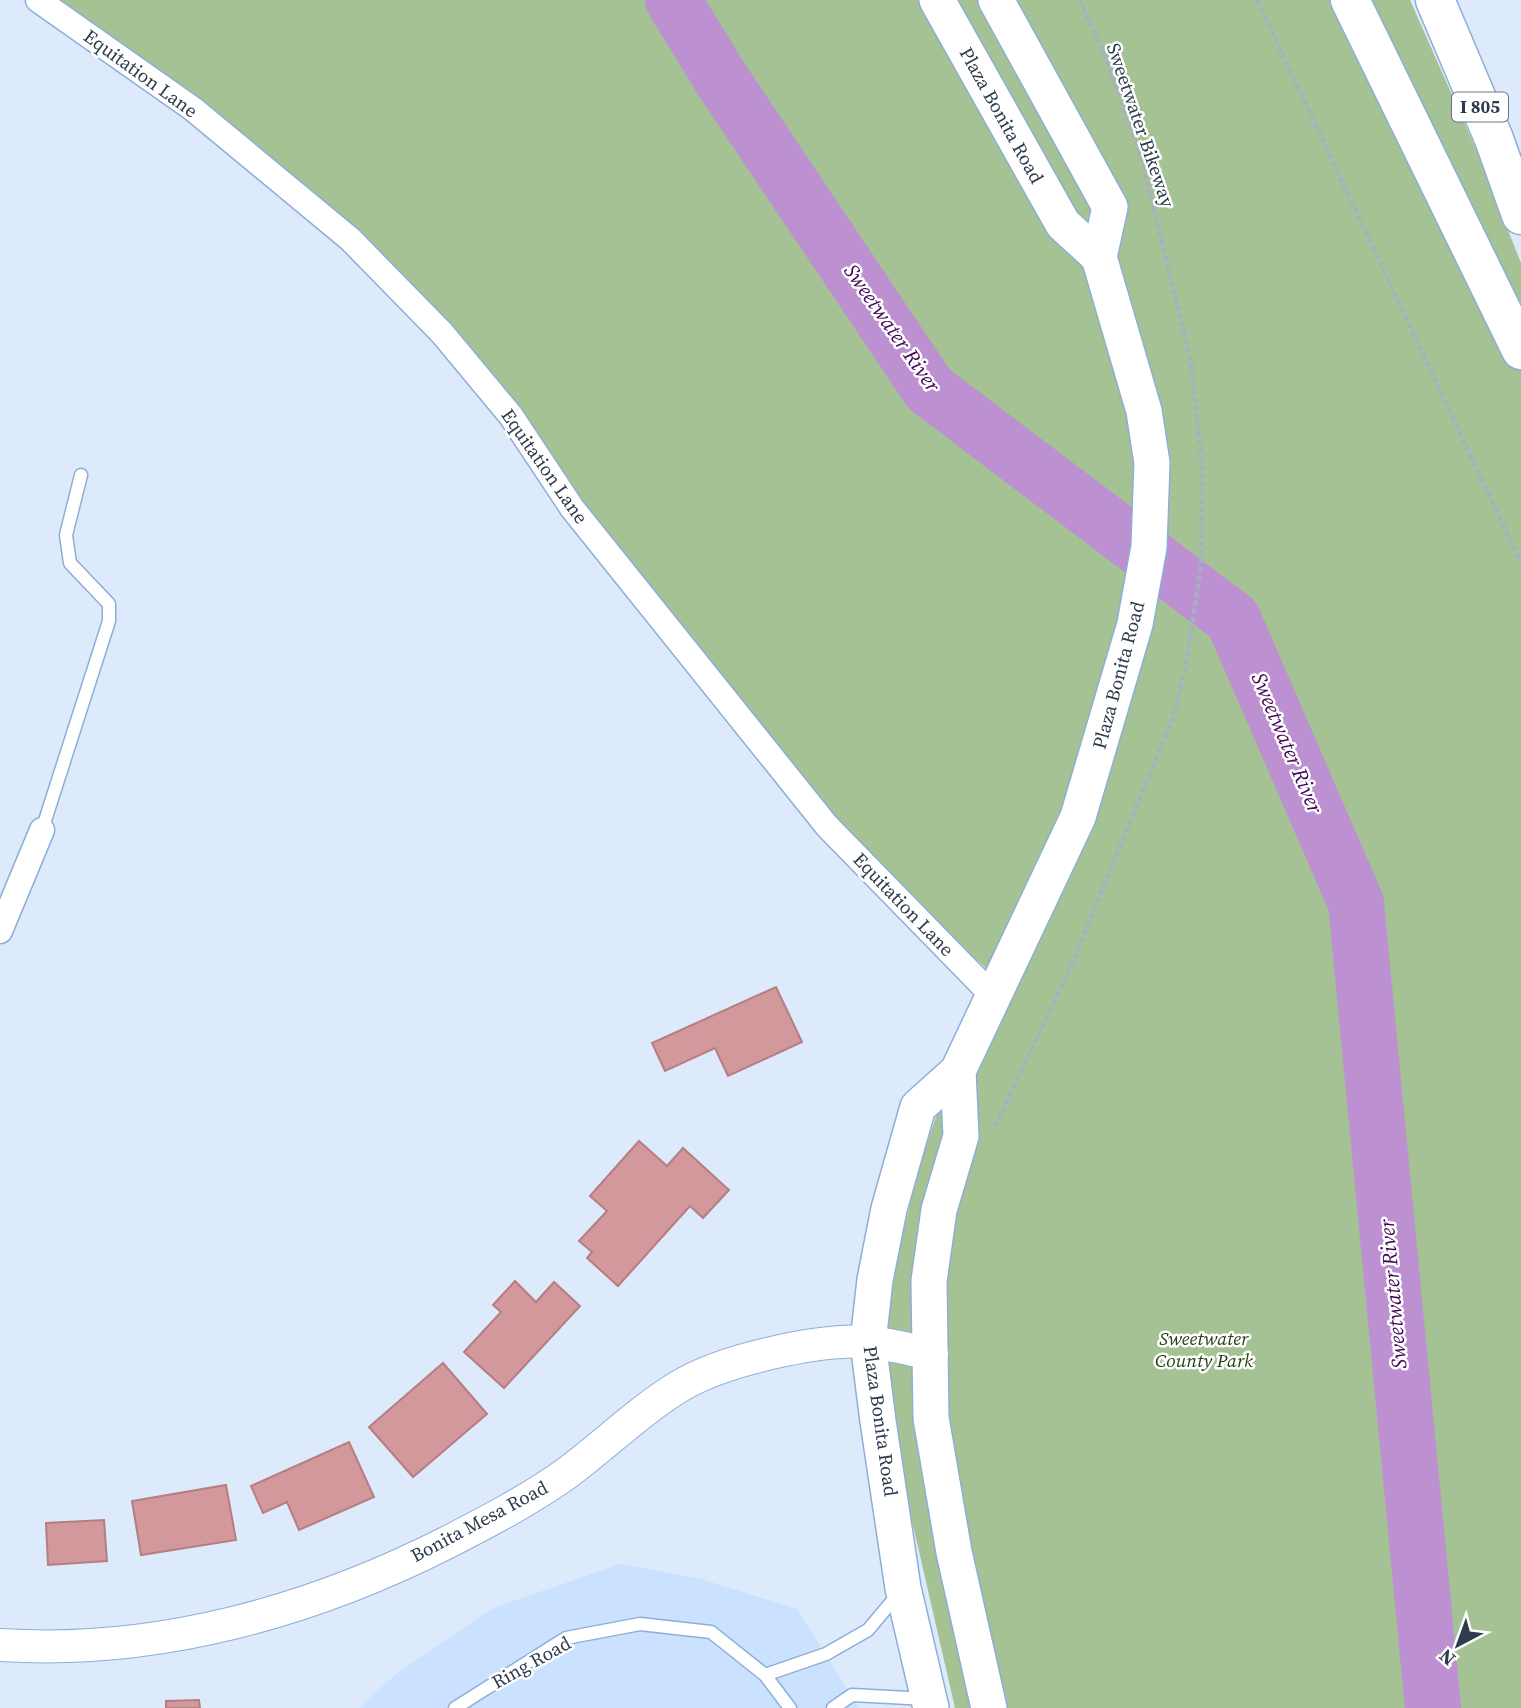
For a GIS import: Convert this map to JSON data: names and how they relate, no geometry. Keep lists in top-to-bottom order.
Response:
{
  "streets": {
    "highway": ["I 805"],
    "main road": ["Plaza Bonita Road"],
    "street": ["Equitation Lane", "Bonita Mesa Road"],
    "lane": ["Ring Road"],
    "path": ["Sweetwater Bikeway"]
  },
  "crossings": [
    ["Equitation Lane", "Plaza Bonita Road"],
    ["Plaza Bonita Road", "Bonita Mesa Road"]
  ],
  "water": ["Sweetwater River"],
  "parks": ["Sweetwater County Park"],
  "north": "bottom left"
}
